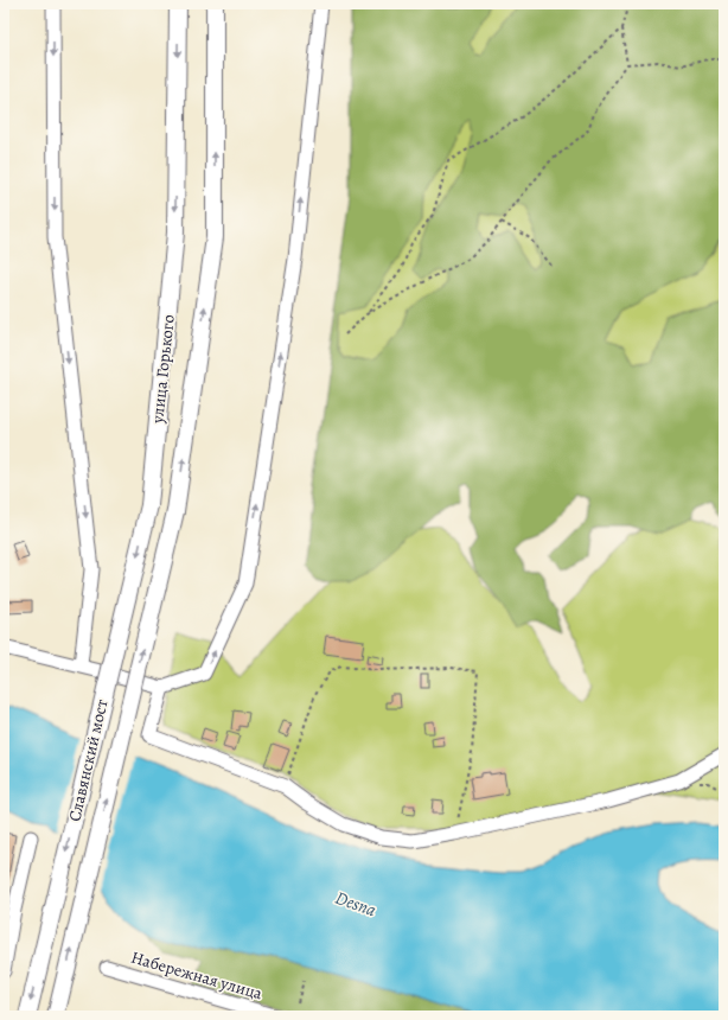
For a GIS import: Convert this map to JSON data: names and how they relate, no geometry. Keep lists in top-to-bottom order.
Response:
{
  "streets": {
    "main road": ["улица Горького", "Славянский мост"],
    "street": ["Набережная улица"]
  },
  "crossings": [
    ["улица Горького", "Славянский мост"]
  ],
  "one_way": ["улица Горького"],
  "water": ["Desna"]
}
